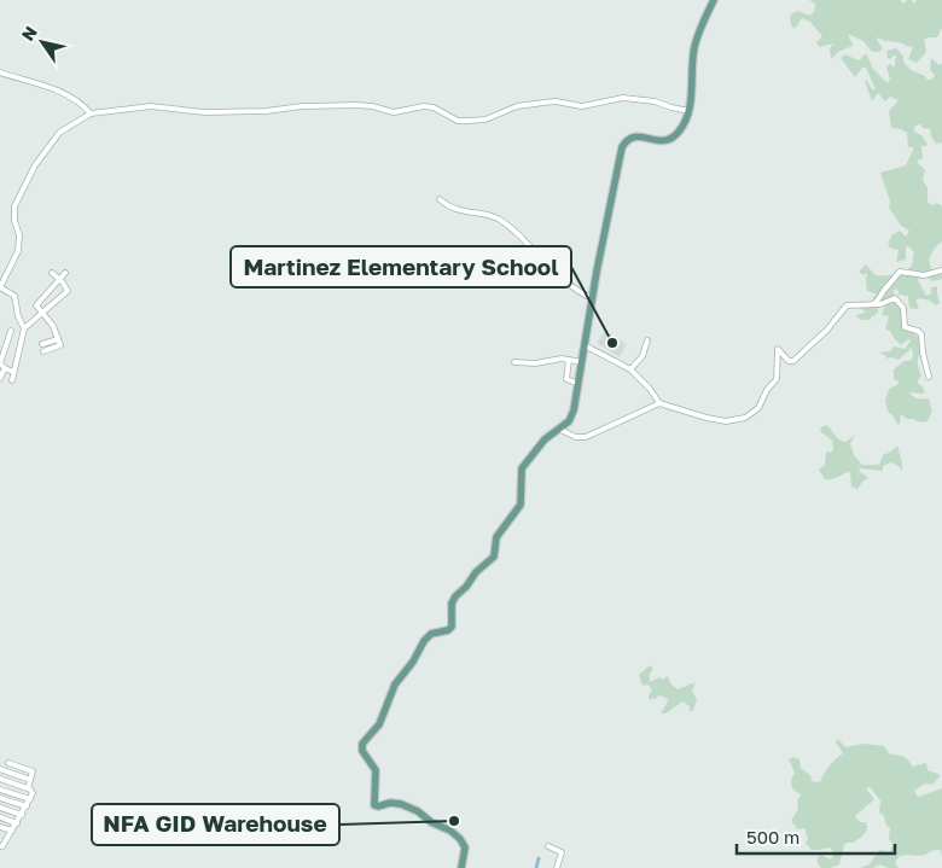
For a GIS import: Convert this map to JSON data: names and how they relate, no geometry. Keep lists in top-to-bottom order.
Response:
{
  "places": ["Martinez Elementary School", "NFA GID Warehouse"],
  "scale_bar": "500 m",
  "north": "top left"
}
